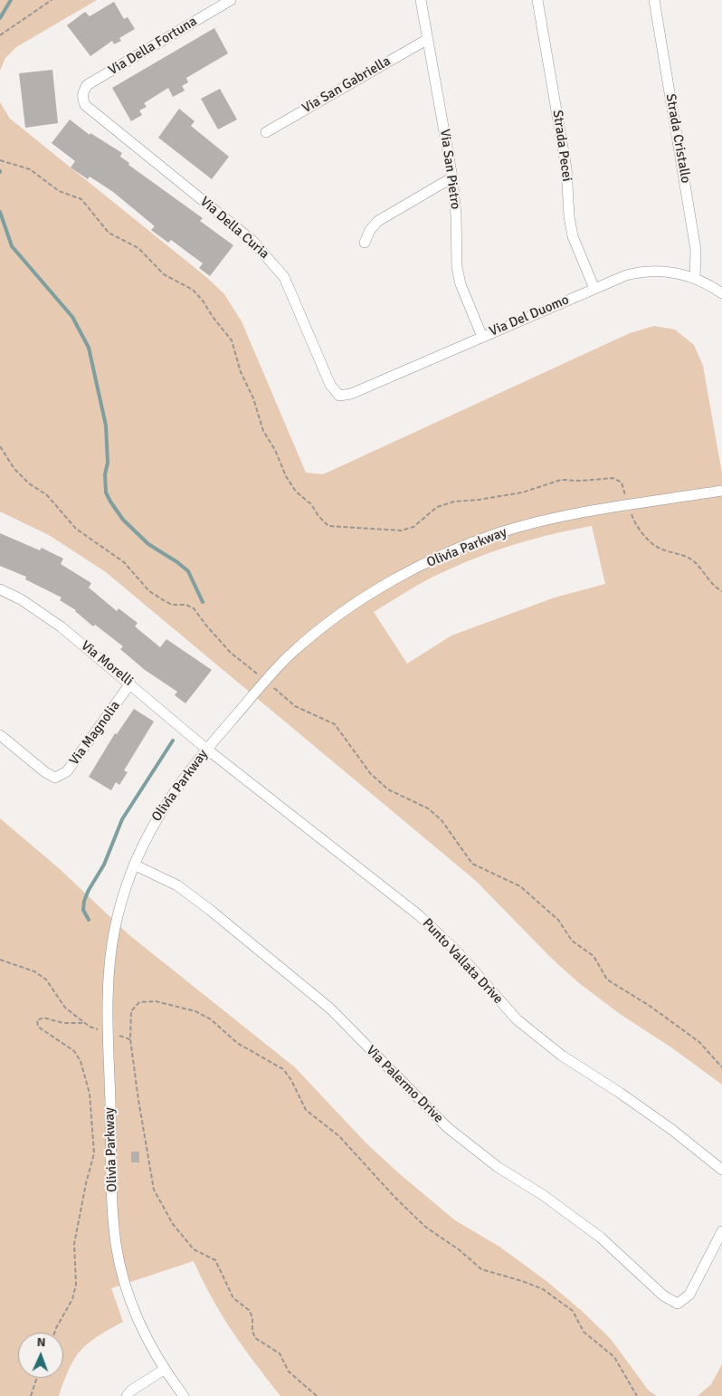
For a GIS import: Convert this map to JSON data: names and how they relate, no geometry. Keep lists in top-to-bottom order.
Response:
{
  "streets": {
    "street": [
      "Via Della Fortuna",
      "Via San Gabriella",
      "Strada Cristallo",
      "Strada Pecei",
      "Via San Pietro",
      "Via Della Curia",
      "Via Del Duomo",
      "Olivia Parkway",
      "Via Morelli",
      "Via Magnolia",
      "Punto Vallata Drive",
      "Via Palermo Drive"
    ]
  },
  "crossings": [
    ["Via Della Fortuna", "Via Della Curia"],
    ["Via San Gabriella", "Via San Pietro"],
    ["Strada Cristallo", "Via Del Duomo"],
    ["Strada Pecei", "Via Del Duomo"],
    ["Via San Pietro", "Via Del Duomo"],
    ["Via Della Curia", "Via Del Duomo"],
    ["Olivia Parkway", "Via Morelli"],
    ["Olivia Parkway", "Punto Vallata Drive"],
    ["Olivia Parkway", "Via Palermo Drive"],
    ["Via Morelli", "Via Magnolia"],
    ["Via Morelli", "Punto Vallata Drive"]
  ],
  "north": "top"
}
